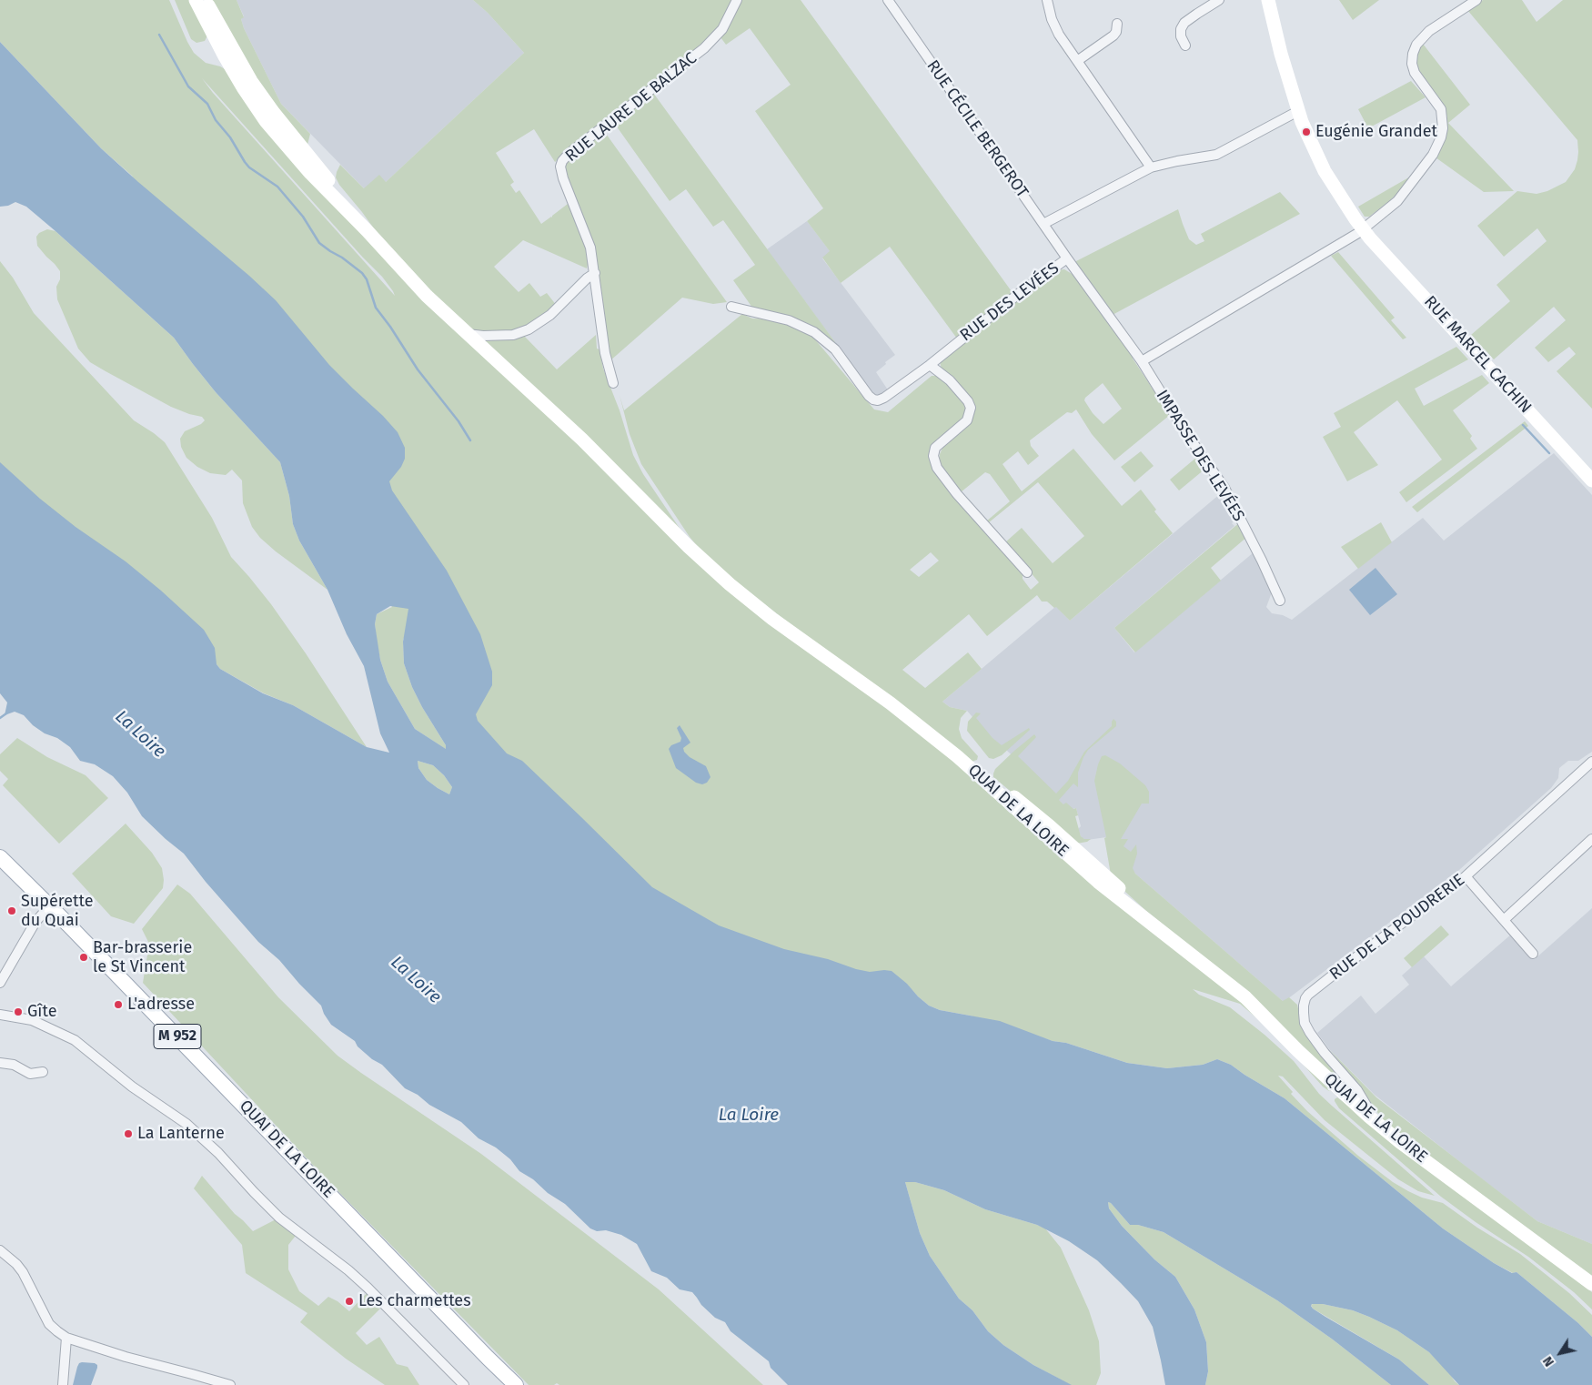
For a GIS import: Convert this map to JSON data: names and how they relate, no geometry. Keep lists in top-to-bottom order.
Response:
{
  "streets": {
    "main road": ["RUE MARCEL CACHIN", "QUAI DE LA LOIRE", "M 952"],
    "street": [
      "RUE LAURE DE BALZAC",
      "RUE CÉCILE BERGEROT",
      "RUE DES LEVÉES",
      "IMPASSE DES LEVÉES",
      "RUE DE LA POUDRERIE"
    ]
  },
  "crossings": [
    ["RUE CÉCILE BERGEROT", "RUE DES LEVÉES"],
    ["RUE DES LEVÉES", "IMPASSE DES LEVÉES"],
    ["QUAI DE LA LOIRE", "RUE DE LA POUDRERIE"],
    ["QUAI DE LA LOIRE", "M 952"]
  ],
  "water": ["La Loire"],
  "places": [
    "Eugénie Grandet",
    "Supérette du Quai",
    "Bar-brasserie le St Vincent",
    "L'adresse",
    "Gîte",
    "La Lanterne",
    "Les charmettes"
  ],
  "north": "bottom left"
}
